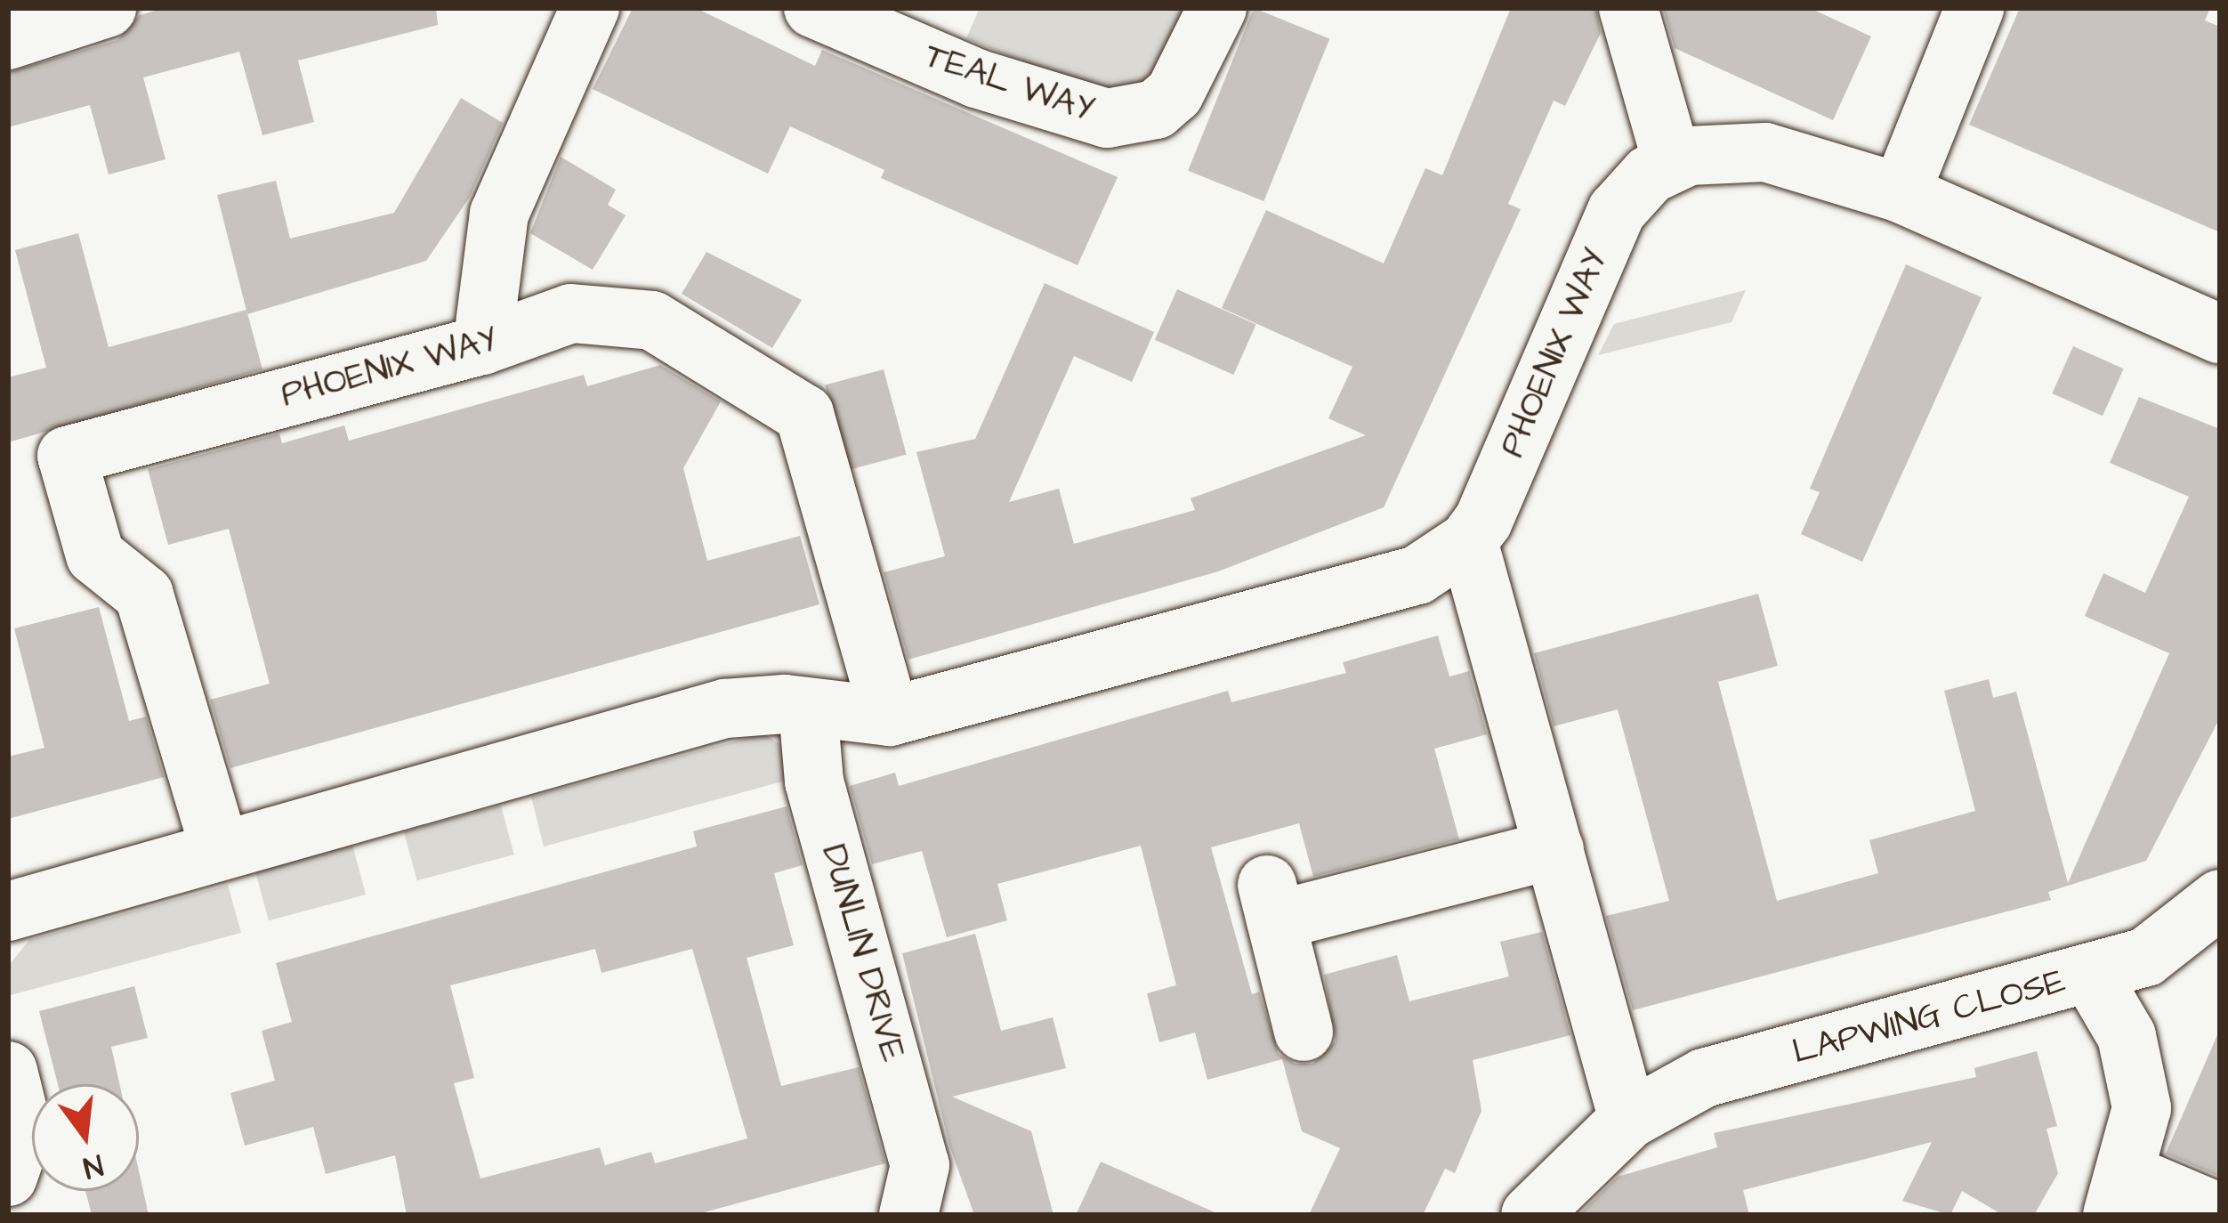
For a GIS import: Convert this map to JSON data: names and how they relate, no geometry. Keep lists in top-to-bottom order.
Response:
{
  "streets": {
    "street": [
      "TEAL WAY",
      "PHOENIX WAY",
      "DUNLIN DRIVE",
      "LAPWING CLOSE"
    ]
  },
  "north": "bottom"
}
